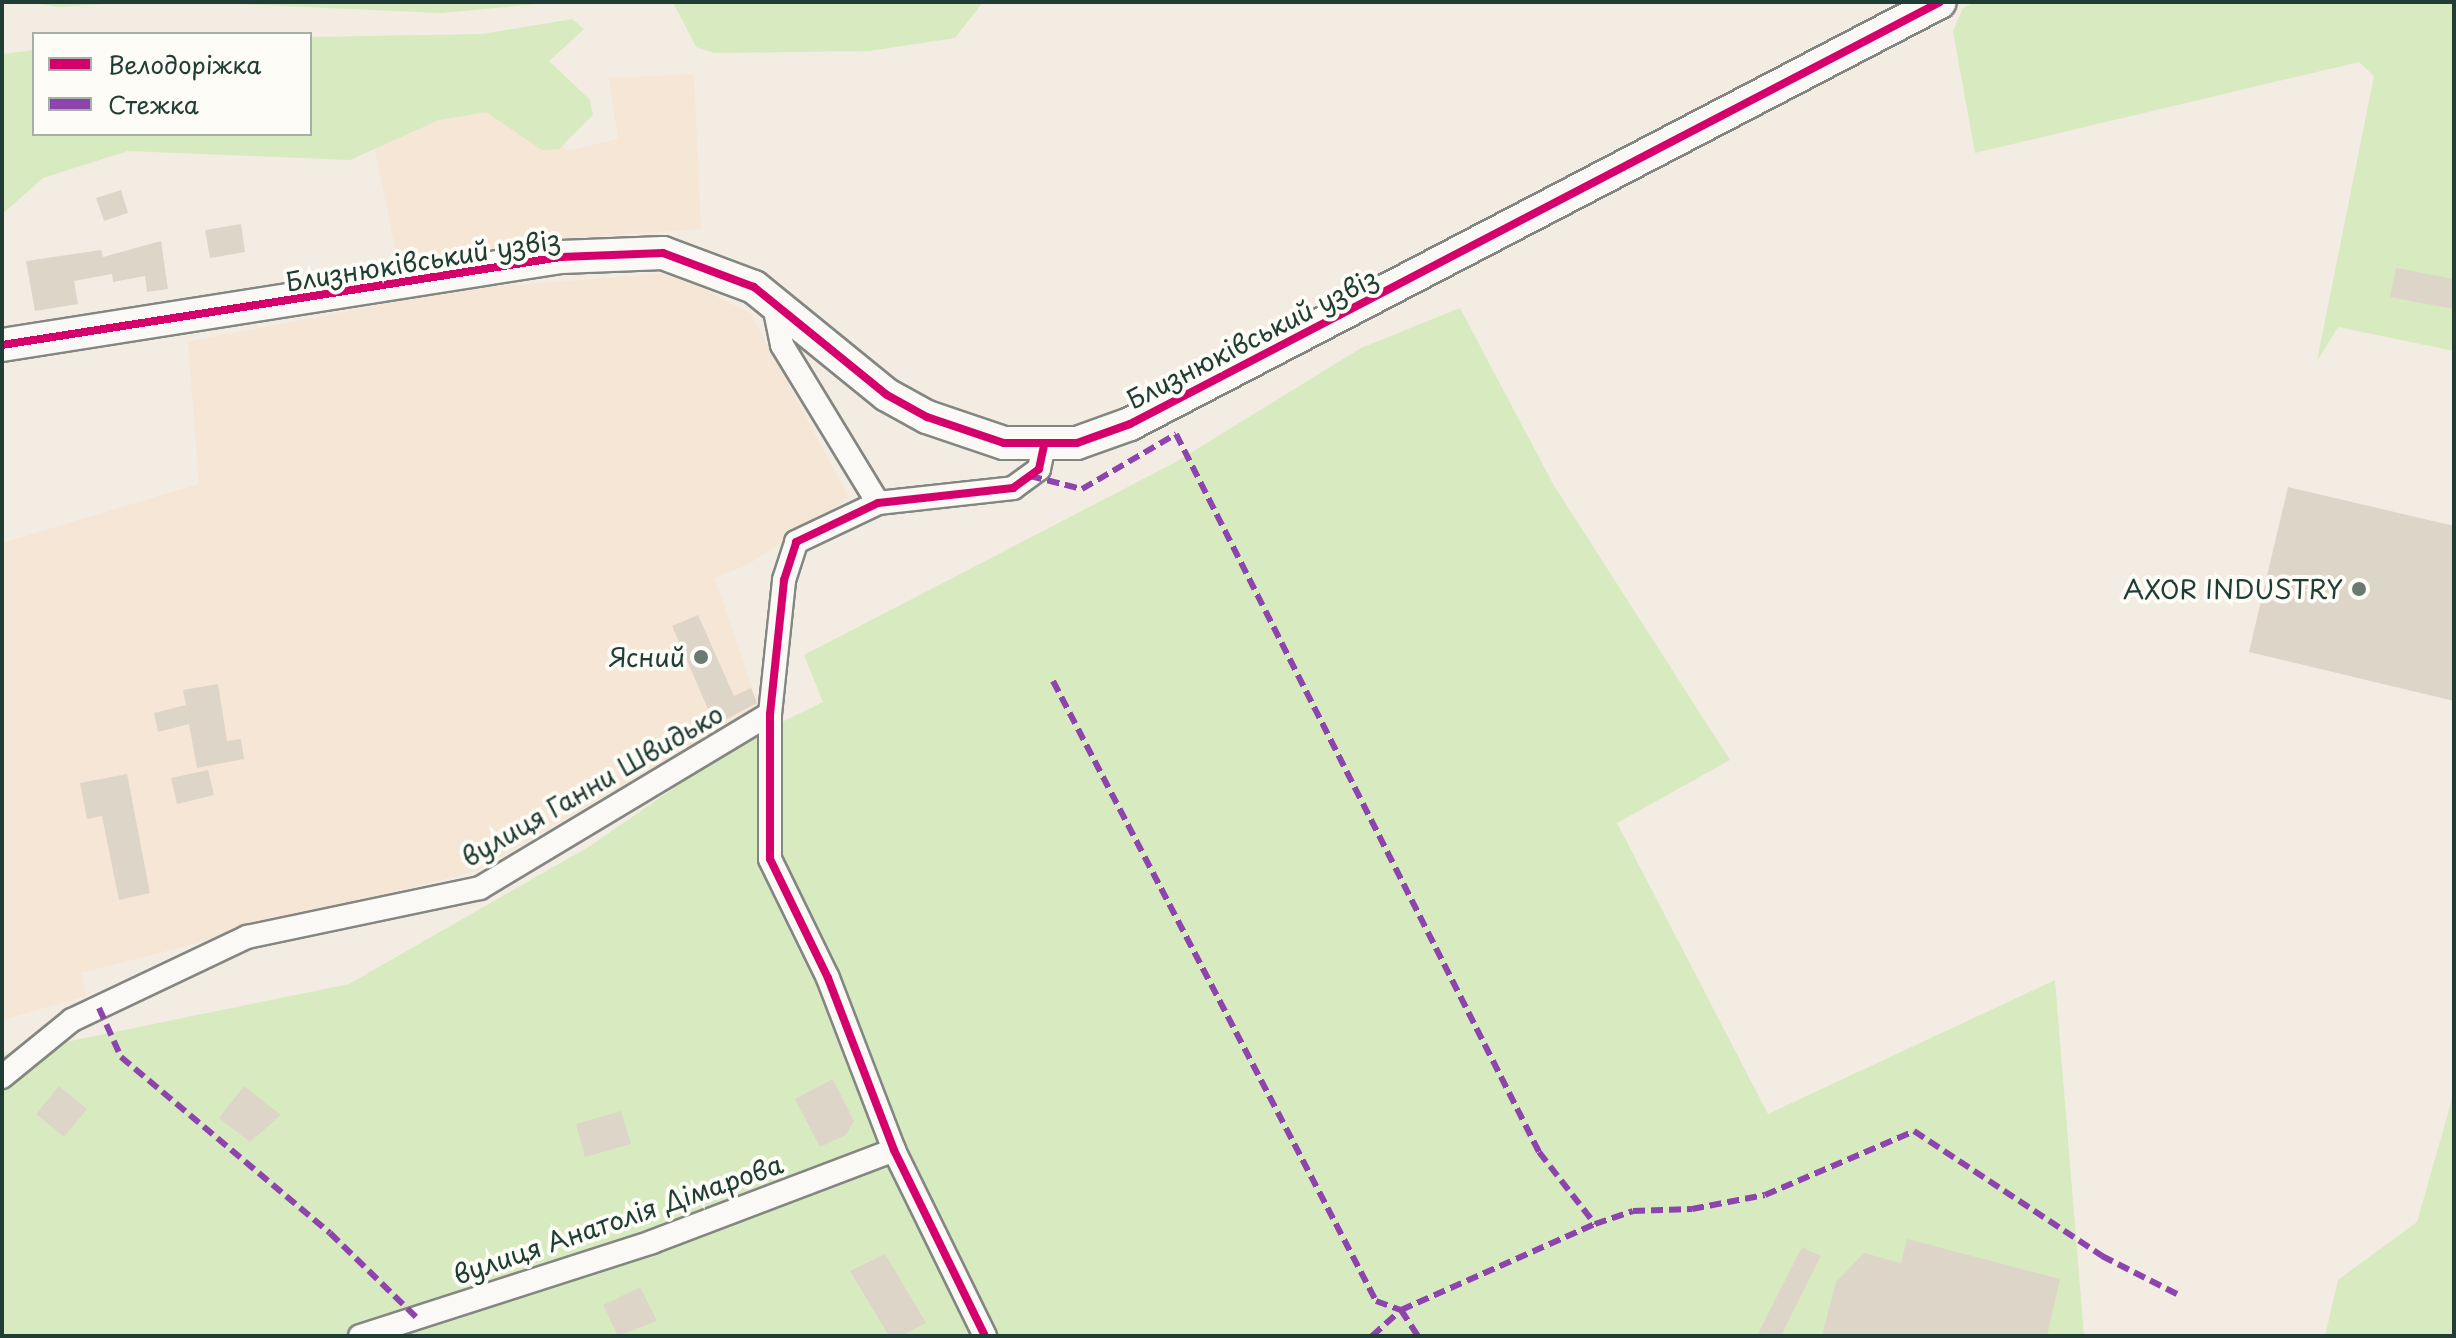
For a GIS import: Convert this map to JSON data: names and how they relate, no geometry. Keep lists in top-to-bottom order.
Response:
{
  "streets": {
    "street": ["Близнюківський узвіз", "вулиця Ганни Швидько", "вулиця Анатолія Дімарова"]
  },
  "places": ["AXOR INDUSTRY", "Ясний"],
  "legend": ["Велодоріжка", "Стежка"]
}
